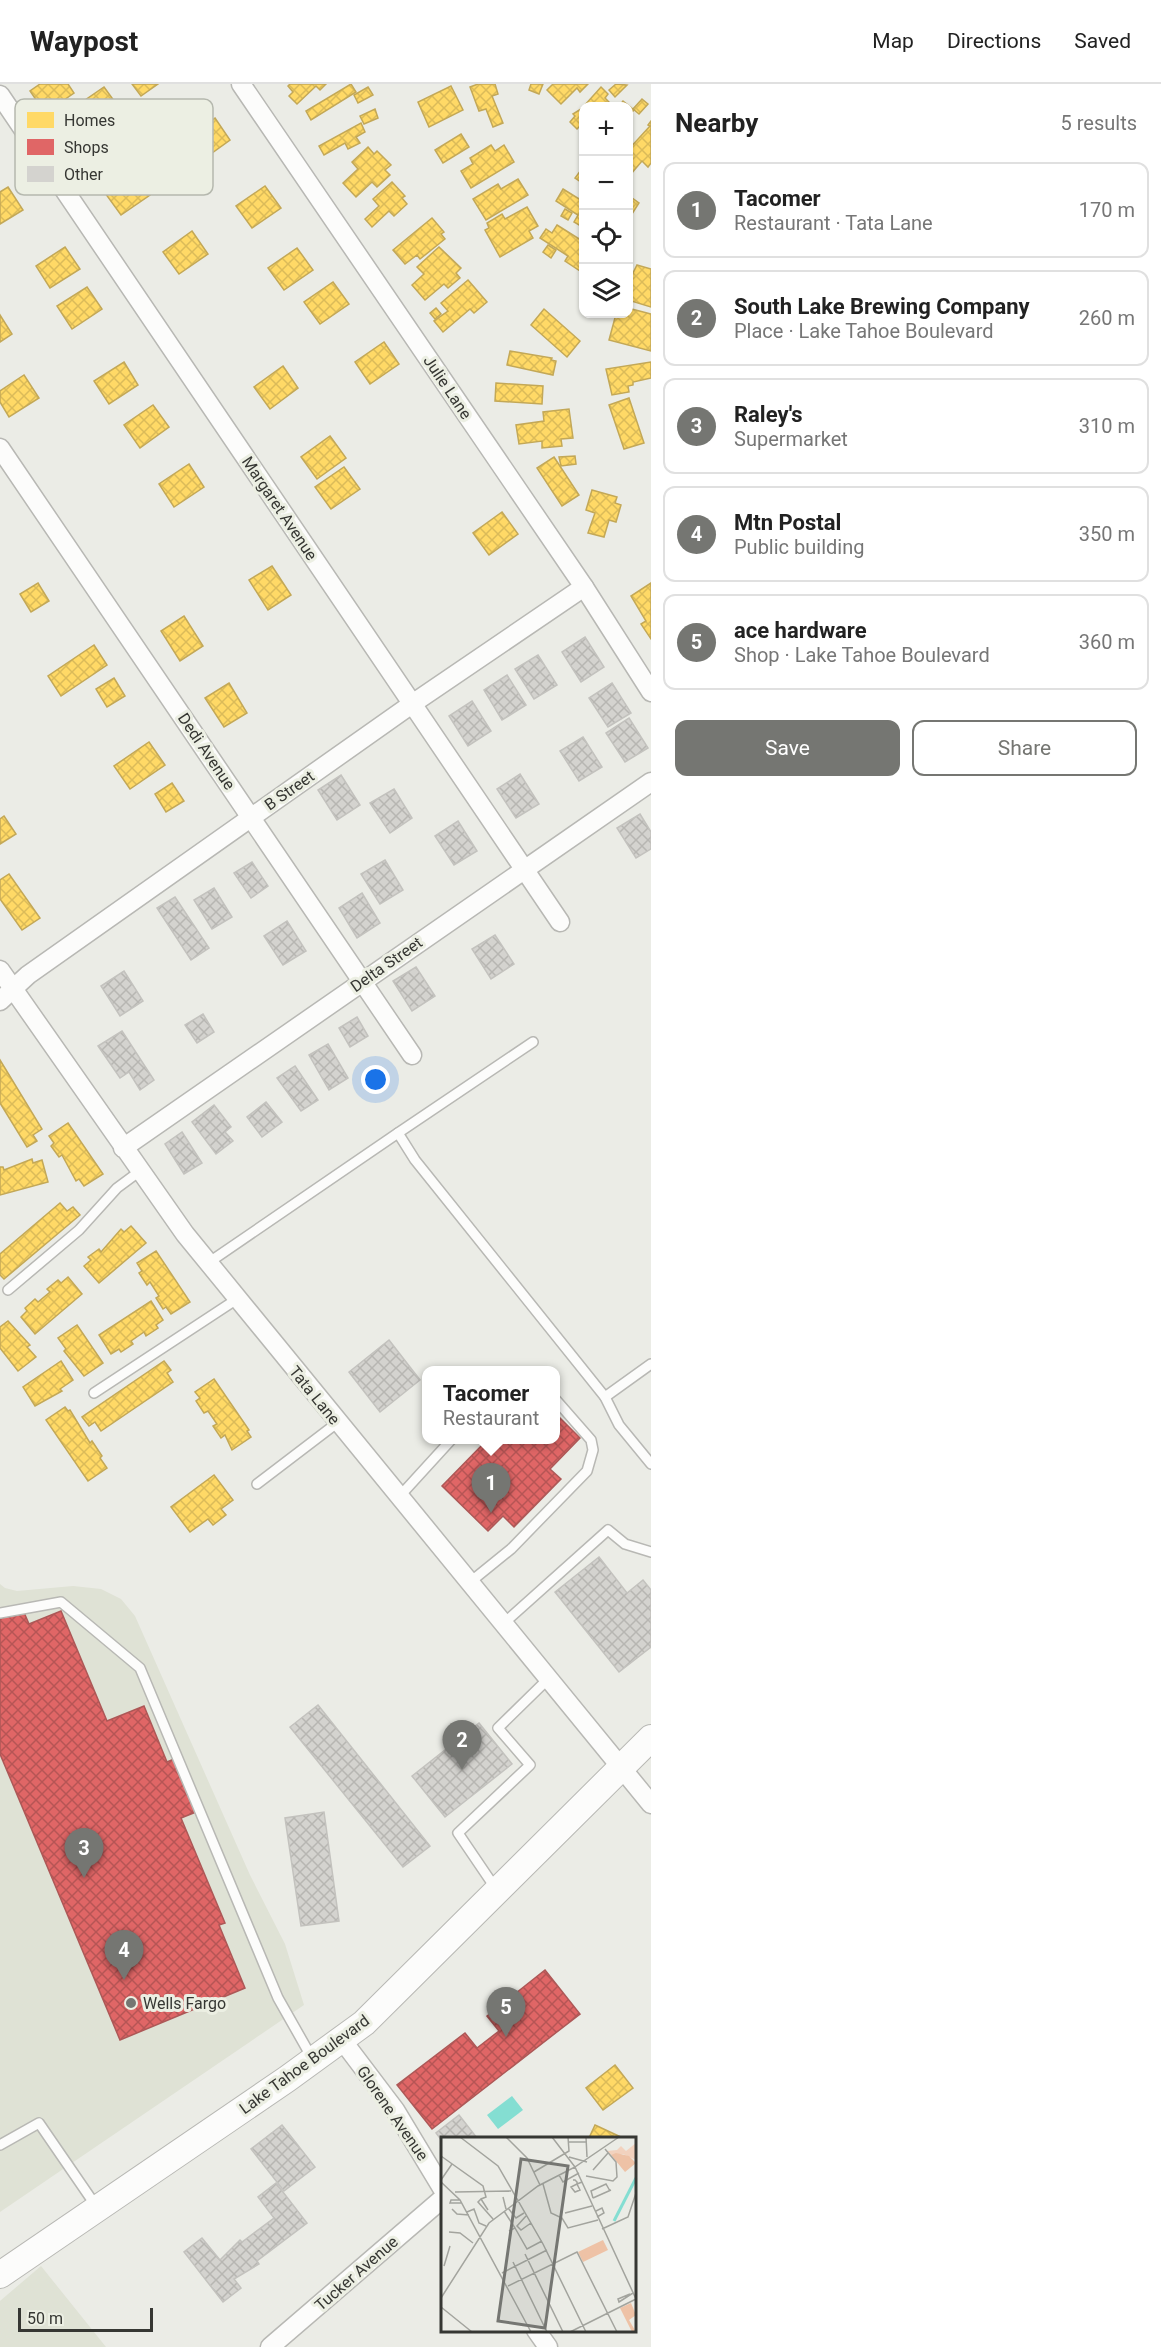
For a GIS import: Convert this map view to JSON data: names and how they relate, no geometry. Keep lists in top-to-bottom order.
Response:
{
  "streets": {
    "main road": ["Lake Tahoe Boulevard"],
    "street": [
      "Julie Lane",
      "Margaret Avenue",
      "Dedi Avenue",
      "B Street",
      "Delta Street",
      "Tata Lane",
      "Glorene Avenue",
      "Tucker Avenue"
    ]
  },
  "crossings": [
    ["Julie Lane", "B Street"],
    ["Margaret Avenue", "B Street"],
    ["Margaret Avenue", "Delta Street"],
    ["Dedi Avenue", "B Street"],
    ["Dedi Avenue", "Delta Street"],
    ["B Street", "Tata Lane"],
    ["Delta Street", "Tata Lane"],
    ["Tata Lane", "Lake Tahoe Boulevard"],
    ["Lake Tahoe Boulevard", "Glorene Avenue"]
  ],
  "places": ["Wells Fargo"],
  "legend": ["Homes", "Shops", "Other"],
  "scale_bar": "50 m",
  "page": {
    "header": "Waypost",
    "nav": ["Map", "Directions", "Saved"],
    "heading": ["Nearby", "5 results"],
    "map_buttons": ["+", "−"],
    "list": [
      {
        "mark": "1",
        "name": "Tacomer",
        "note": "Restaurant · Tata Lane",
        "value": "170 m"
      },
      {
        "mark": "2",
        "name": "South Lake Brewing Company",
        "note": "Place · Lake Tahoe Boulevard",
        "value": "260 m"
      },
      {
        "mark": "3",
        "name": "Raley's",
        "note": "Supermarket",
        "value": "310 m"
      },
      {
        "mark": "4",
        "name": "Mtn Postal",
        "note": "Public building",
        "value": "350 m"
      },
      {
        "mark": "5",
        "name": "ace hardware",
        "note": "Shop · Lake Tahoe Boulevard",
        "value": "360 m"
      }
    ],
    "buttons": ["Save", "Share"],
    "popup": ["Tacomer", "Restaurant"],
    "pins": [
      "1",
      "2",
      "3",
      "4",
      "5"
    ],
    "scale": "50 m"
  }
}
